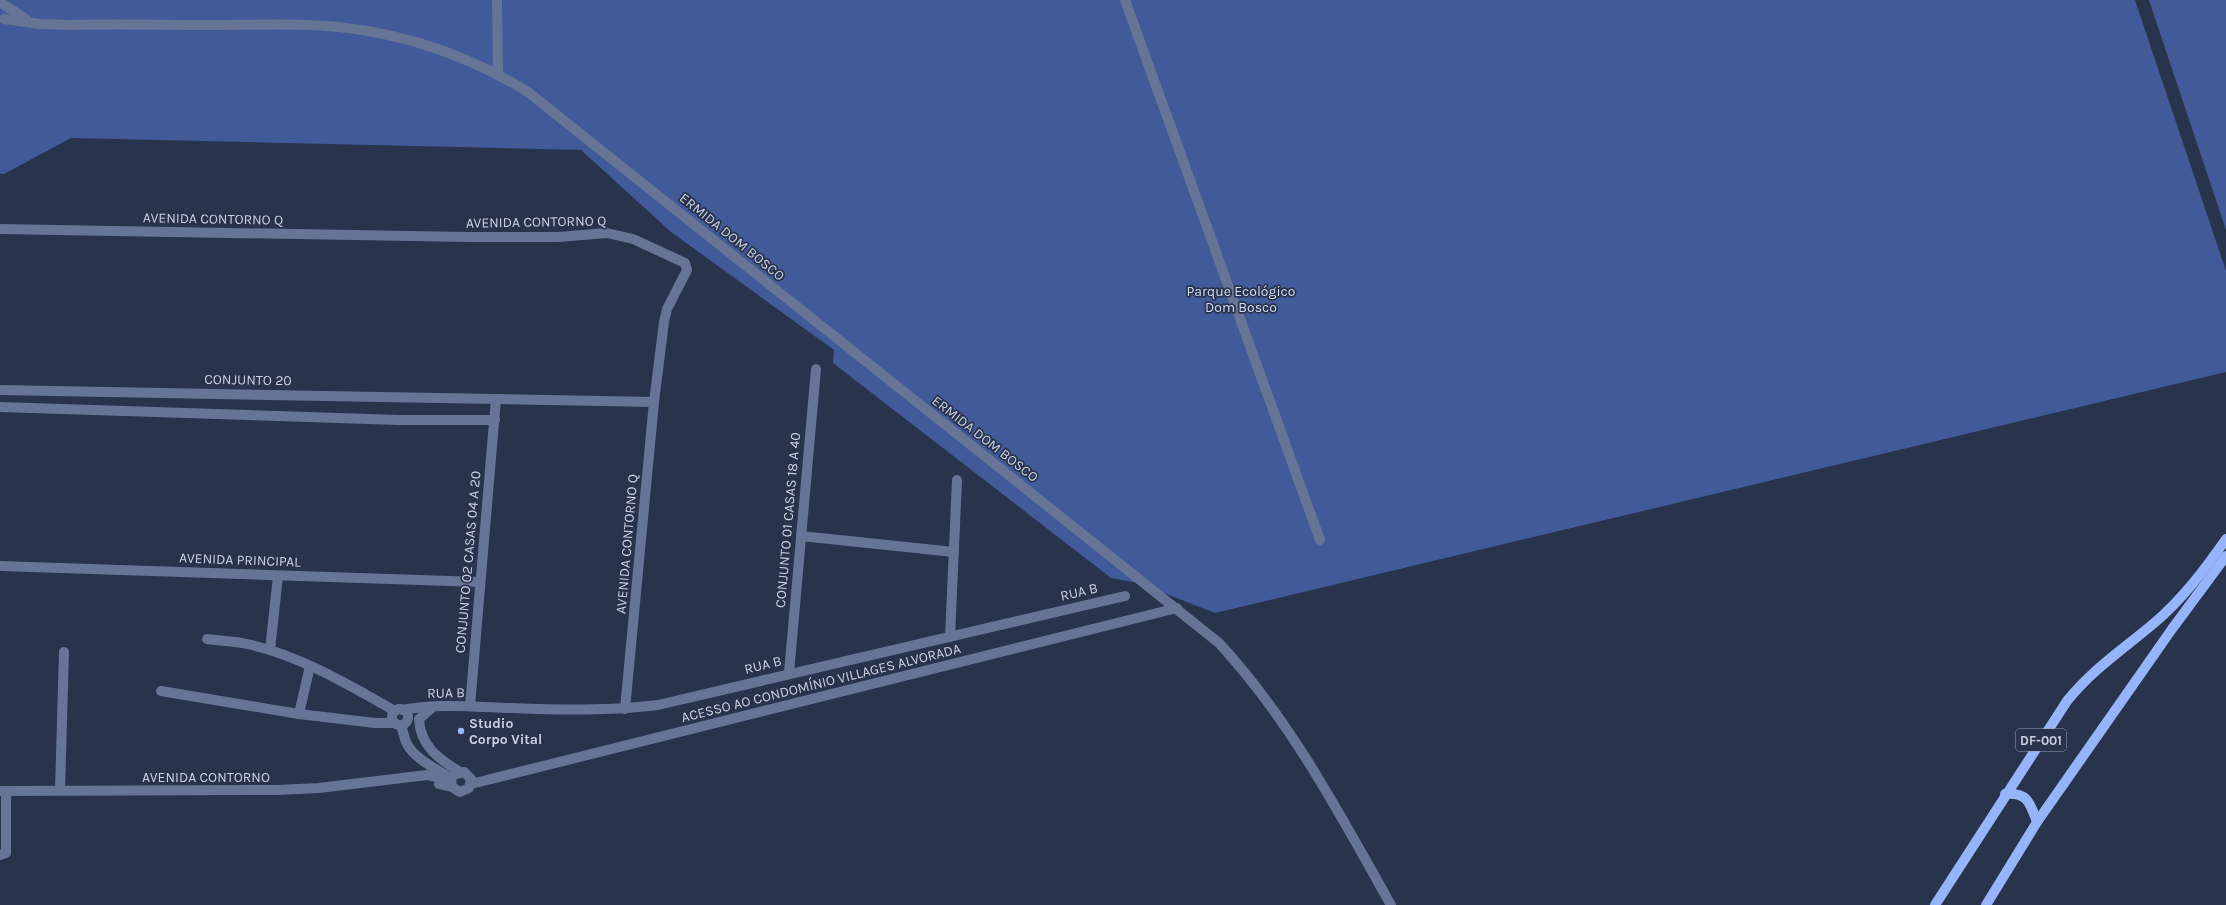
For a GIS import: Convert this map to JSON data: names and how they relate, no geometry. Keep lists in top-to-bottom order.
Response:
{
  "streets": {
    "main road": ["DF-001"],
    "street": [
      "AVENIDA CONTORNO Q",
      "ERMIDA DOM BOSCO",
      "CONJUNTO 20",
      "CONJUNTO 01 CASAS 18 A 40",
      "AVENIDA PRINCIPAL",
      "CONJUNTO 02 CASAS 04 A 20",
      "RUA B",
      "ACESSO AO CONDOMÍNIO VILLAGES ALVORADA",
      "AVENIDA CONTORNO"
    ]
  },
  "crossings": [
    ["AVENIDA CONTORNO Q", "CONJUNTO 20"],
    ["AVENIDA CONTORNO Q", "RUA B"],
    ["ERMIDA DOM BOSCO", "ACESSO AO CONDOMÍNIO VILLAGES ALVORADA"],
    ["CONJUNTO 20", "CONJUNTO 02 CASAS 04 A 20"],
    ["CONJUNTO 01 CASAS 18 A 40", "RUA B"],
    ["AVENIDA PRINCIPAL", "CONJUNTO 02 CASAS 04 A 20"],
    ["CONJUNTO 02 CASAS 04 A 20", "RUA B"],
    ["ACESSO AO CONDOMÍNIO VILLAGES ALVORADA", "AVENIDA CONTORNO"]
  ],
  "parks": ["Parque Ecológico Dom Bosco"],
  "places": ["Studio Corpo Vital"]
}
